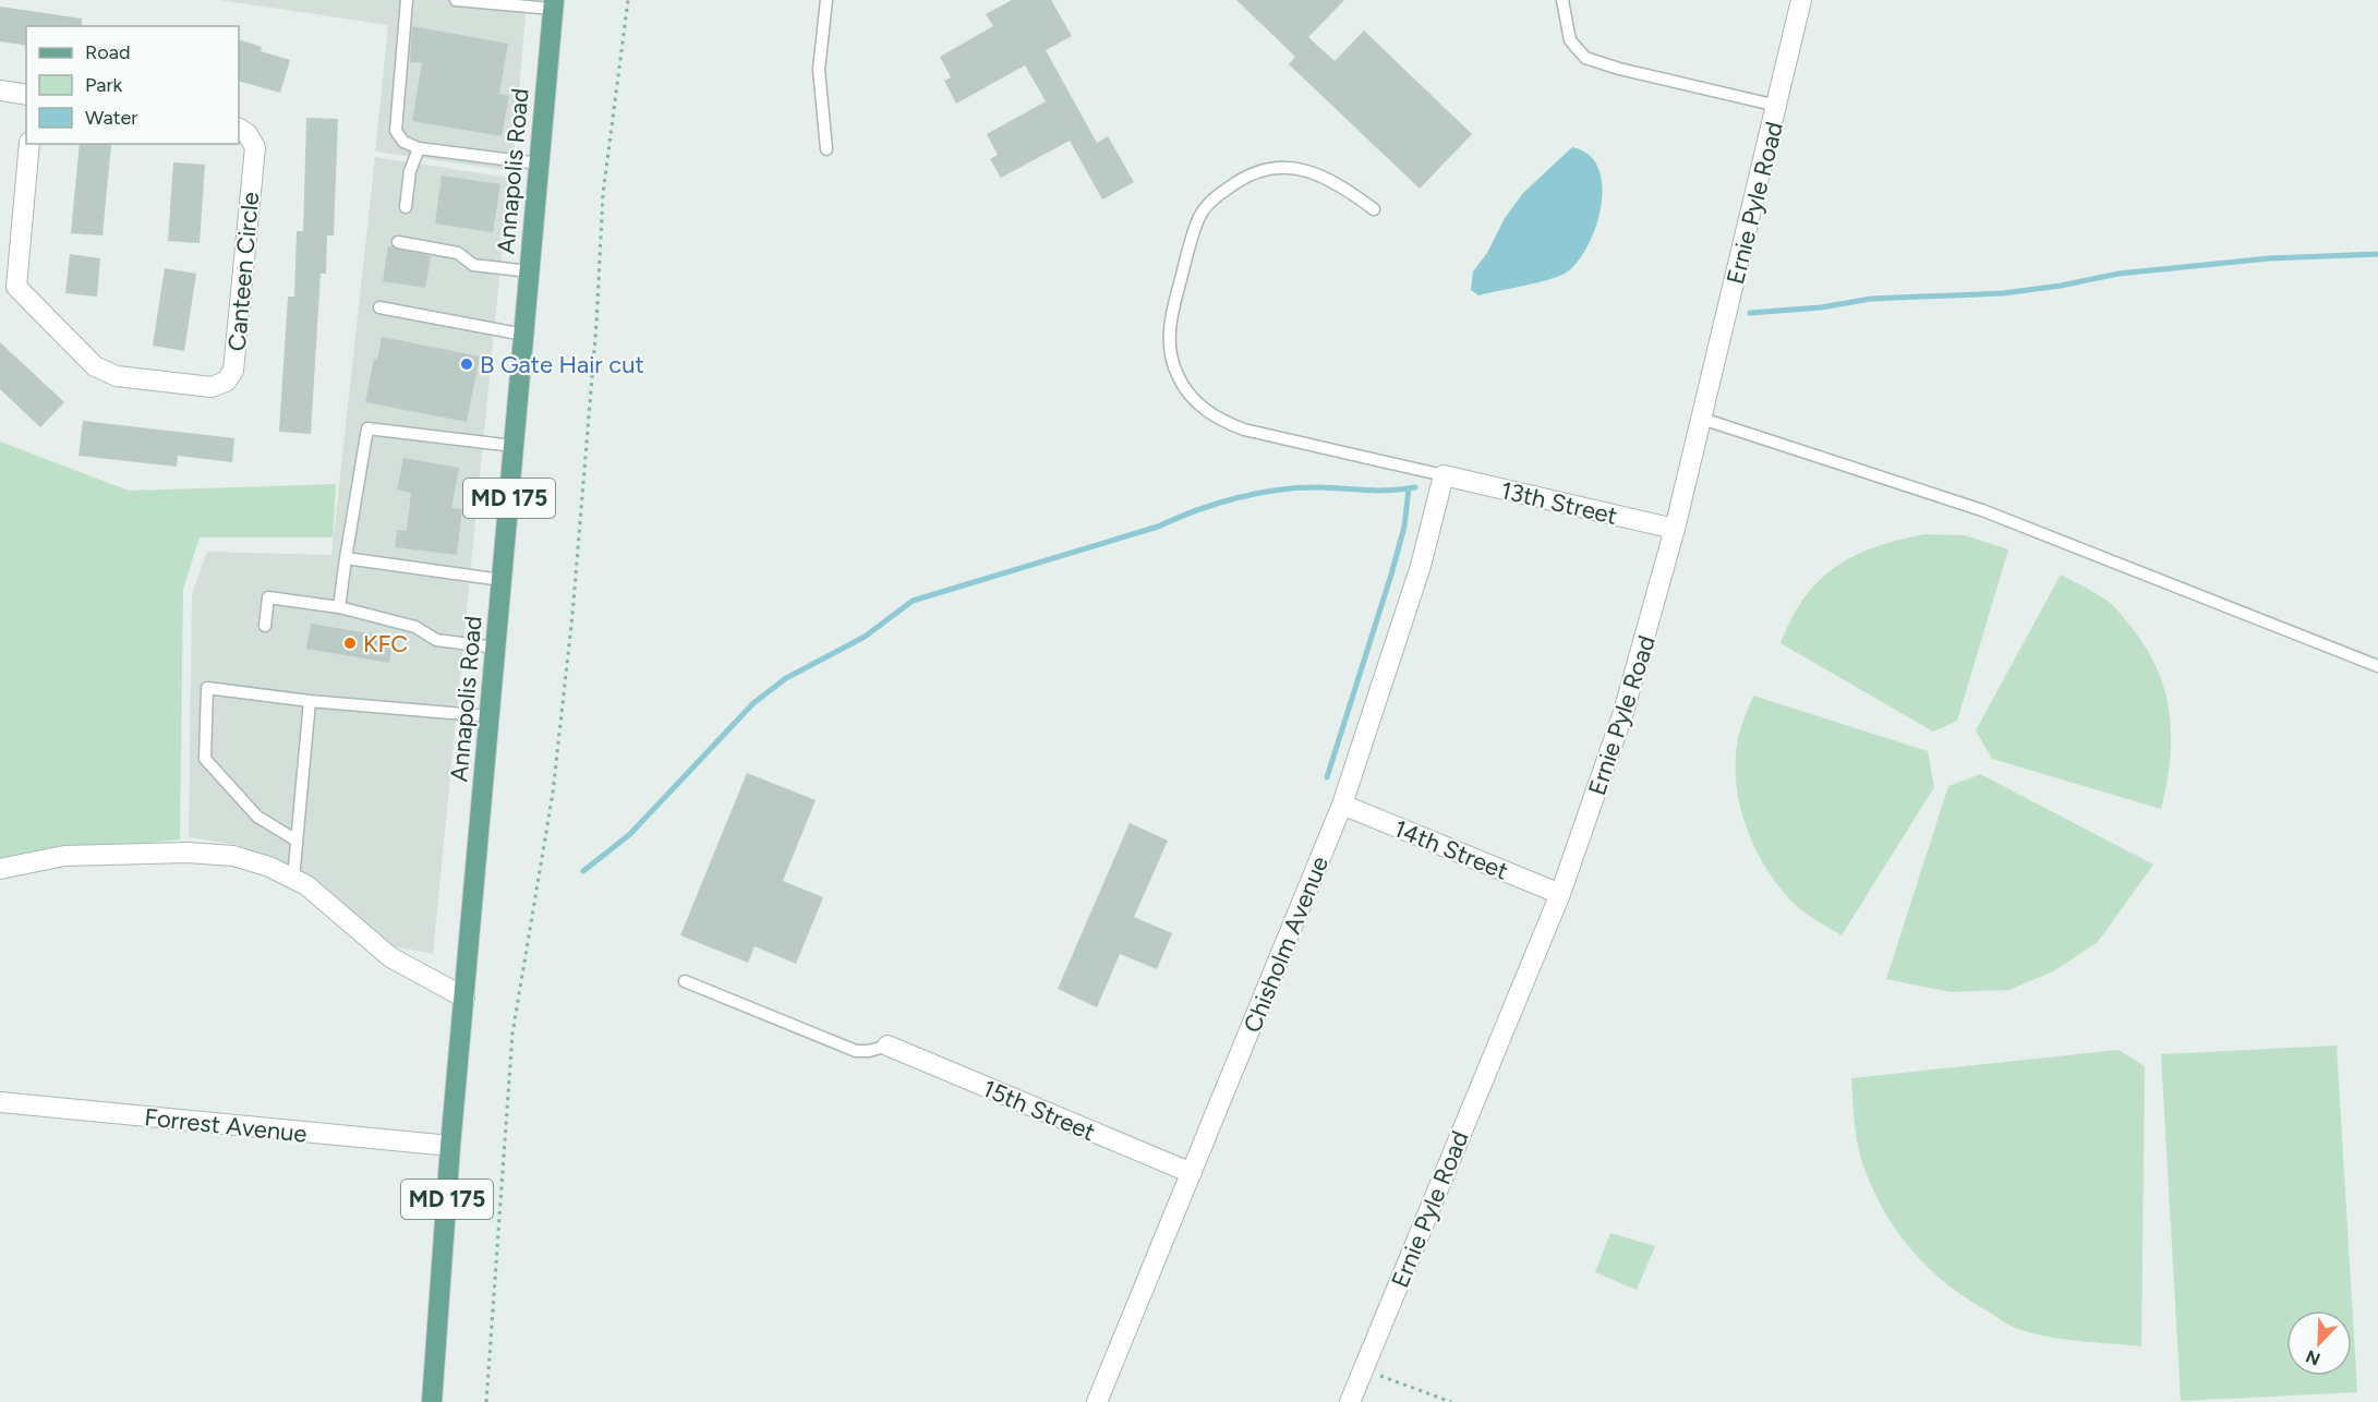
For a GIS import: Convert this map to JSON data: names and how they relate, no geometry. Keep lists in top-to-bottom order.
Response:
{
  "streets": {
    "main road": ["Annapolis Road", "MD 175"],
    "street": [
      "Ernie Pyle Road",
      "Canteen Circle",
      "13th Street",
      "14th Street",
      "Chisholm Avenue",
      "15th Street",
      "Forrest Avenue"
    ]
  },
  "crossings": [
    ["Annapolis Road", "Forrest Avenue"],
    ["Ernie Pyle Road", "13th Street"],
    ["Ernie Pyle Road", "14th Street"],
    ["13th Street", "Chisholm Avenue"],
    ["14th Street", "Chisholm Avenue"],
    ["Chisholm Avenue", "15th Street"]
  ],
  "places": ["B Gate Hair cut", "KFC"],
  "legend": ["Road", "Park", "Water"],
  "north": "bottom left"
}
